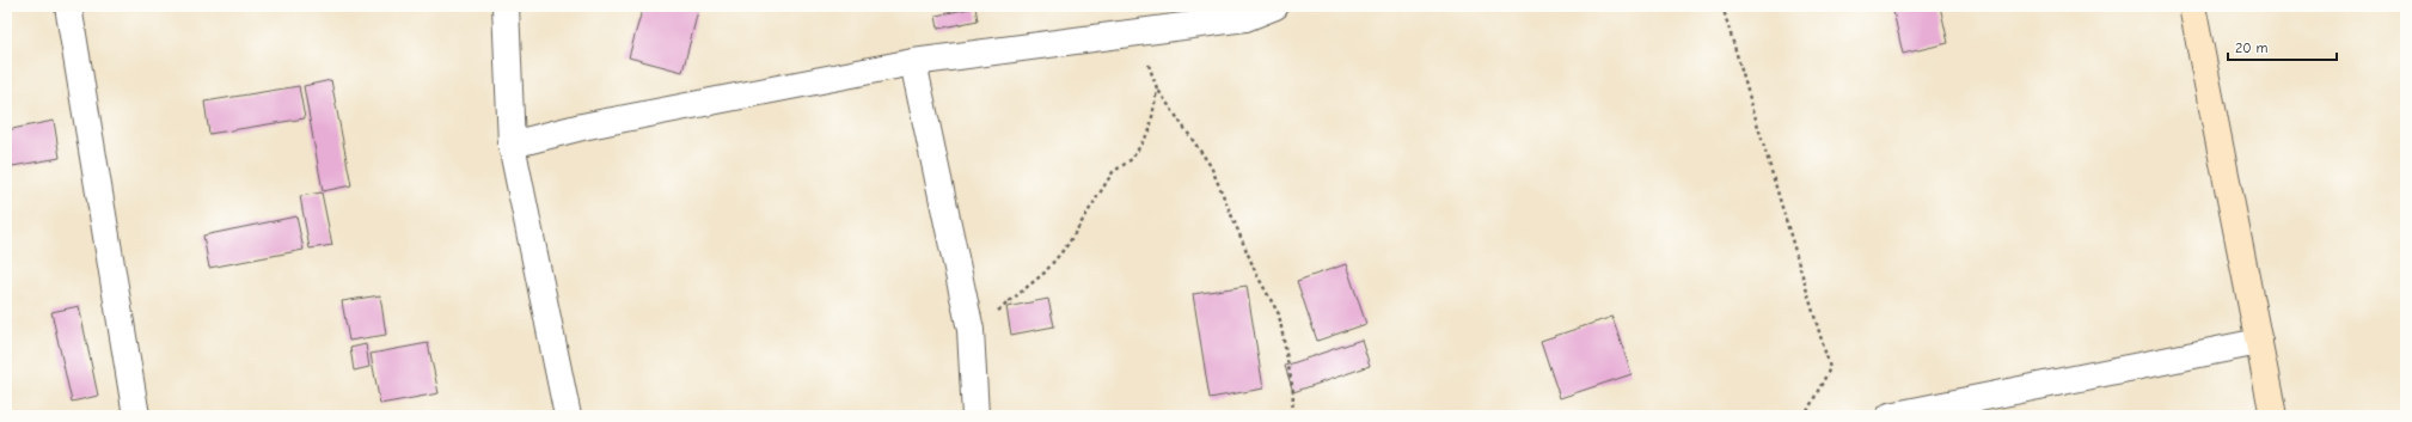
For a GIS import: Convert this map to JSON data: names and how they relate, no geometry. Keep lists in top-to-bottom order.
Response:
{
  "scale_bar": "20 m"
}
